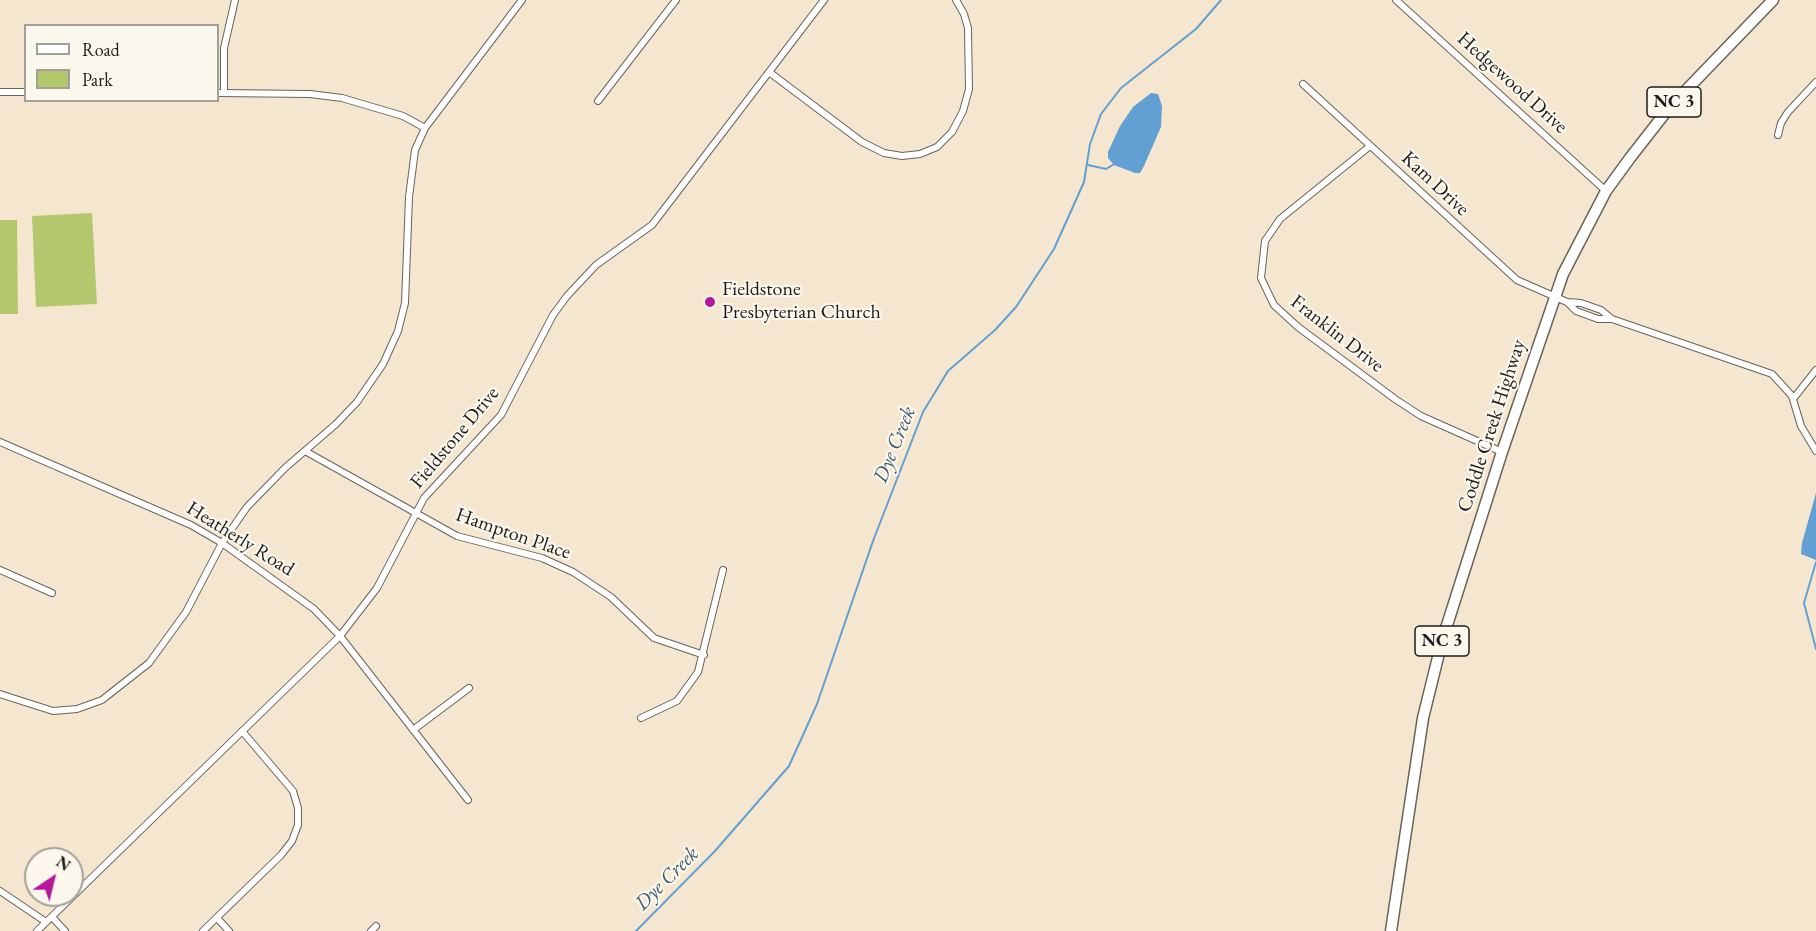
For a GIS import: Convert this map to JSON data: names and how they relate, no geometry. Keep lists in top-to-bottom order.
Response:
{
  "streets": {
    "main road": ["NC 3", "Coddle Creek Highway"],
    "street": [
      "Hedgewood Drive",
      "Kam Drive",
      "Franklin Drive",
      "Fieldstone Drive",
      "Hampton Place",
      "Heatherly Road"
    ]
  },
  "crossings": [
    ["Hedgewood Drive", "Coddle Creek Highway"],
    ["Kam Drive", "Franklin Drive"],
    ["Kam Drive", "Coddle Creek Highway"],
    ["Franklin Drive", "Coddle Creek Highway"],
    ["Fieldstone Drive", "Hampton Place"],
    ["Fieldstone Drive", "Heatherly Road"]
  ],
  "water": ["Dye Creek"],
  "places": ["Fieldstone Presbyterian Church"],
  "legend": ["Road", "Park"],
  "north": "top right"
}
